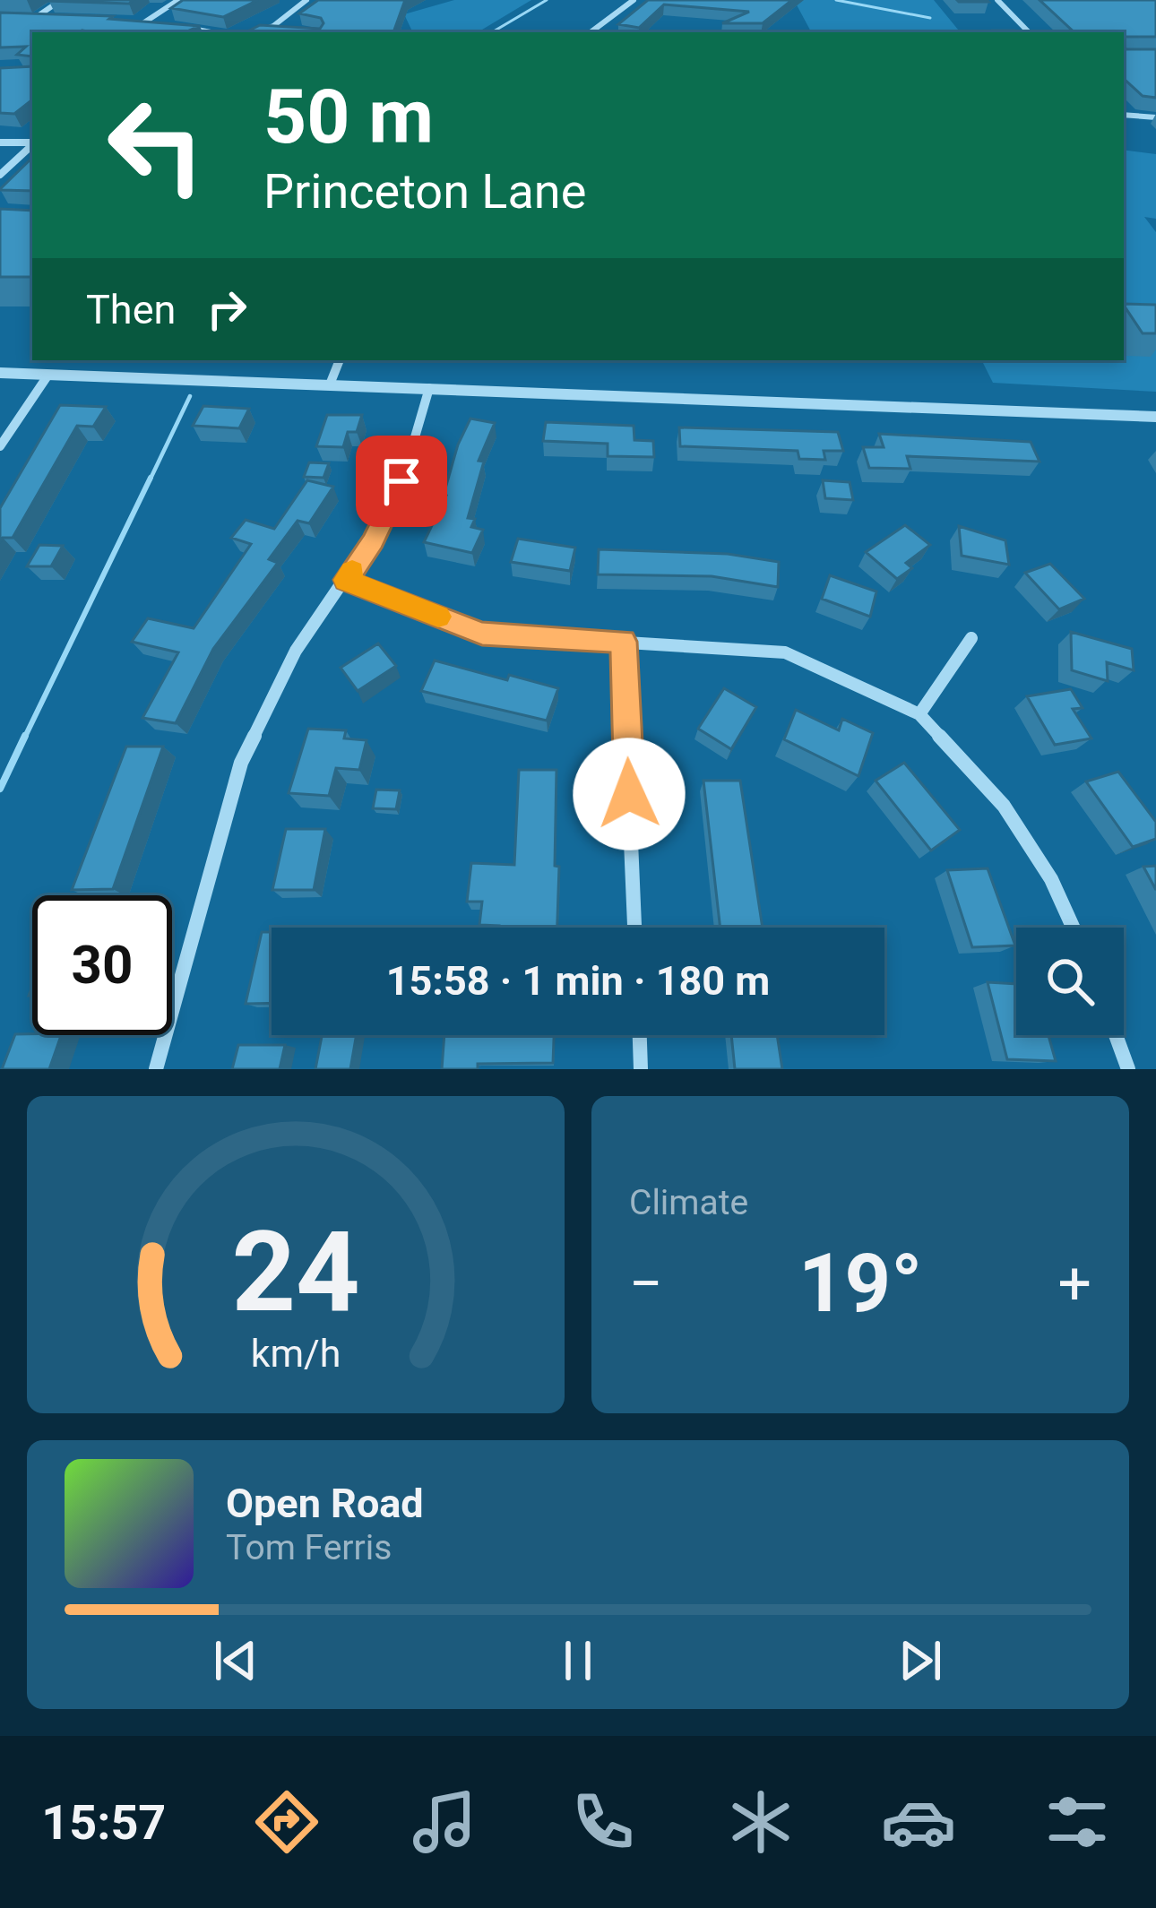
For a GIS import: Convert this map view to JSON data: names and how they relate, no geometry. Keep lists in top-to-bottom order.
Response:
{
  "page": {
    "turn": ["50 m", "Princeton Lane"],
    "then": "Then",
    "limit": "30",
    "trip": "15:58 · 1 min · 180 m",
    "tile": "Climate",
    "heat": ["−", "19°", "+"],
    "song": ["Open Road", "Tom Ferris"],
    "tabs": "15:57",
    "gauge": ["24", "km/h"]
  }
}
